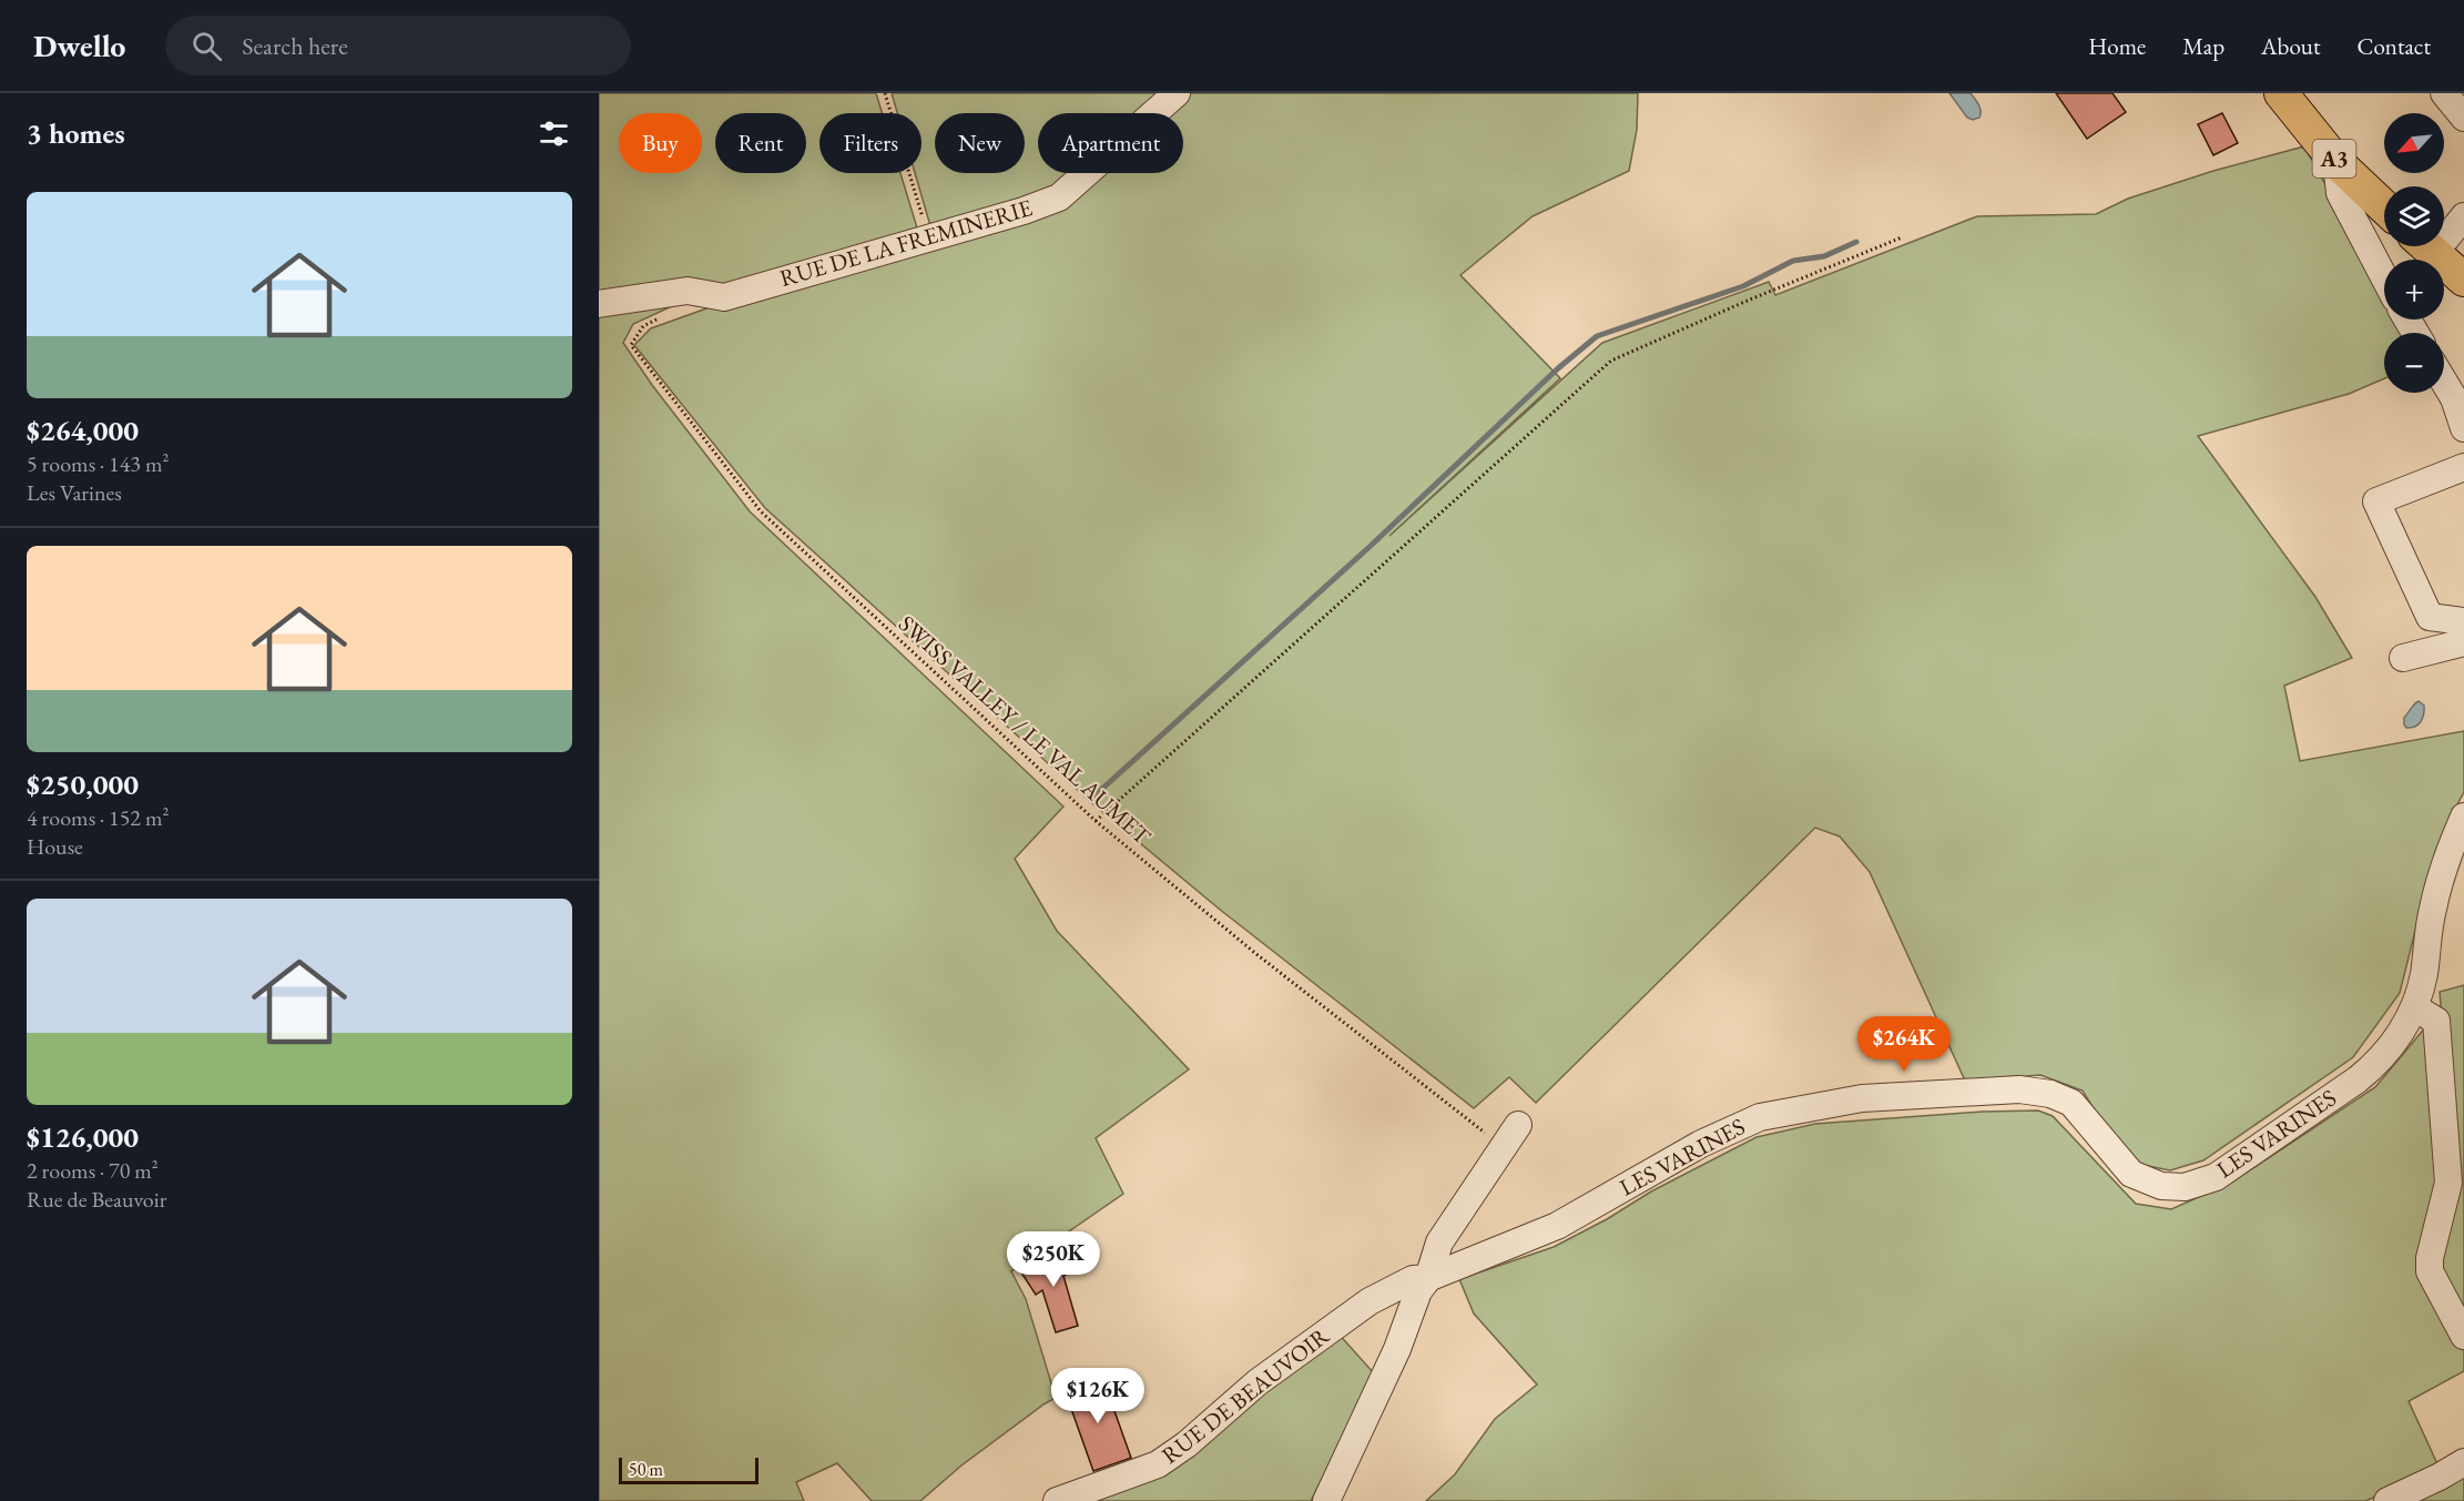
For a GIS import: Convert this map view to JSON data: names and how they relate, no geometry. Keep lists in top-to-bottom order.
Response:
{
  "streets": {
    "main road": ["A3"],
    "street": ["RUE DE LA FREMINERIE", "LES VARINES", "RUE DE BEAUVOIR"],
    "path": ["SWISS VALLEY / LE VAL AUMET"]
  },
  "crossings": [
    ["LES VARINES", "RUE DE BEAUVOIR"]
  ],
  "scale_bar": "50 m",
  "north": "bottom left",
  "page": {
    "header": "Dwello",
    "search": "Search here",
    "nav": [
      "Home",
      "Map",
      "About",
      "Contact"
    ],
    "heading": "3 homes",
    "map_buttons": ["+", "−"],
    "chip": [
      "Buy",
      "Rent",
      "Filters",
      "New",
      "Apartment"
    ],
    "list": [
      {
        "name": "$264,000",
        "note": "5 rooms · 143 m² · Les Varines"
      },
      {
        "name": "$250,000",
        "note": "4 rooms · 152 m² · House"
      },
      {
        "name": "$126,000",
        "note": "2 rooms · 70 m² · Rue de Beauvoir"
      }
    ],
    "price": ["$264K", "$250K", "$126K"],
    "scale": "50 m"
  }
}
